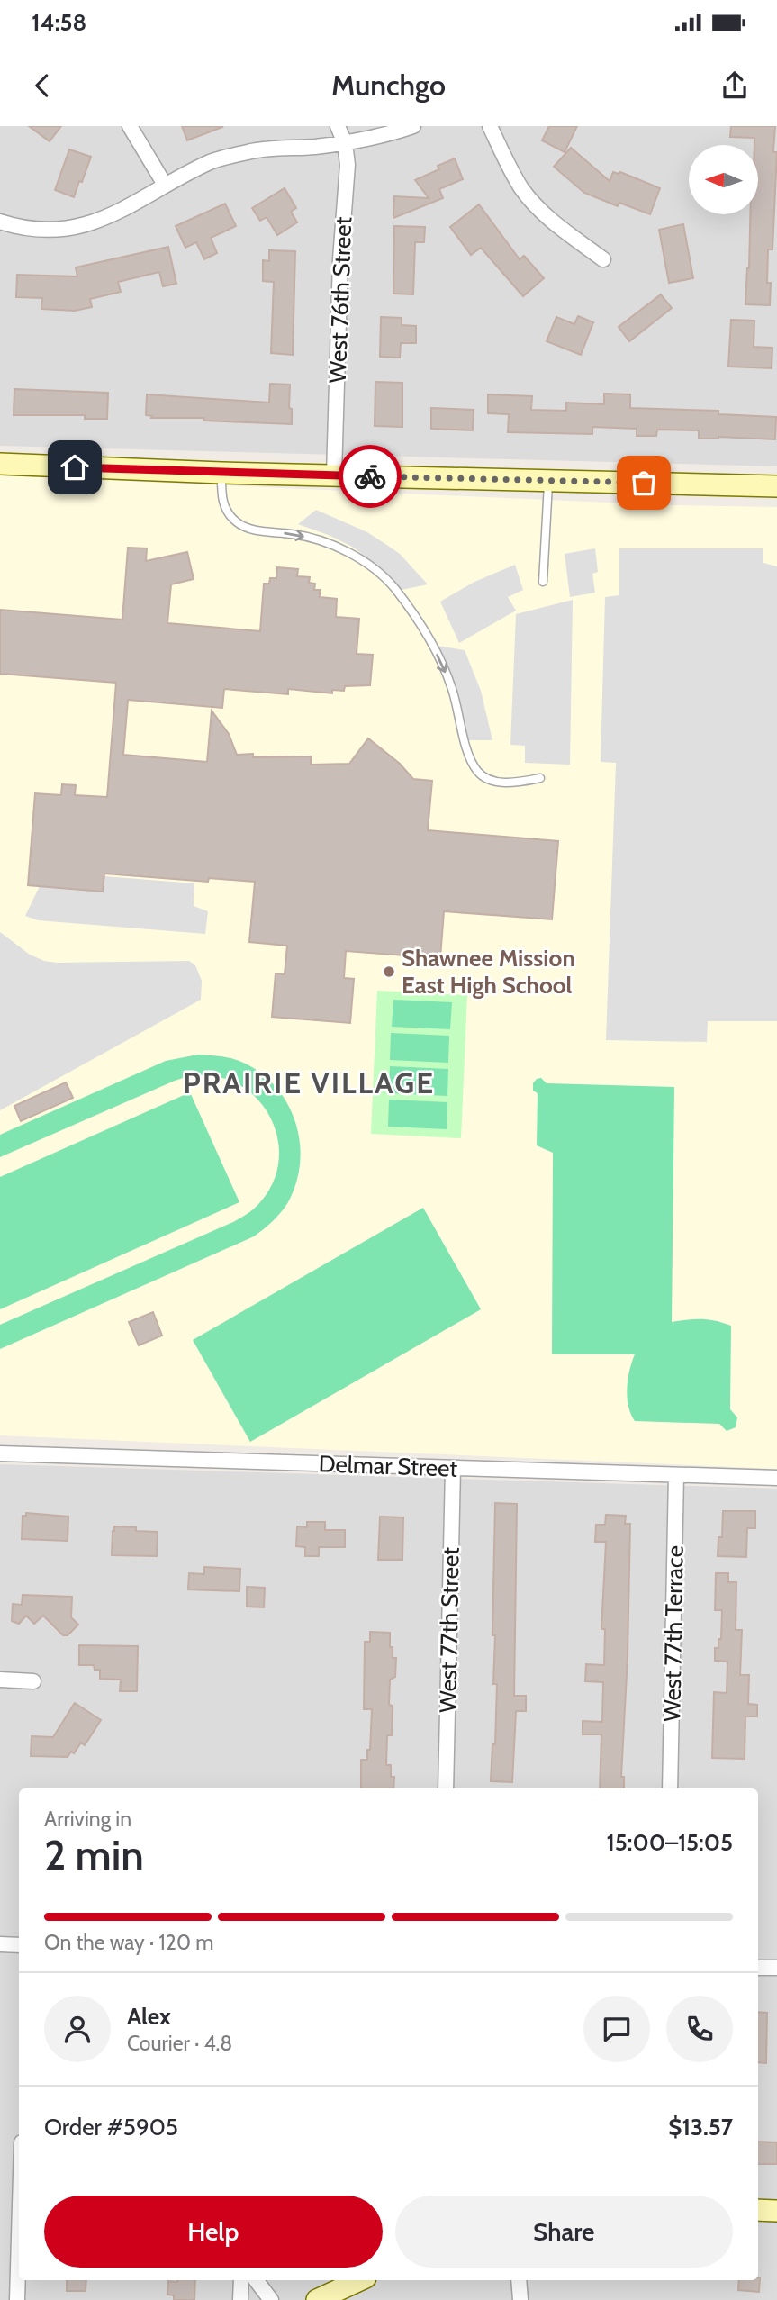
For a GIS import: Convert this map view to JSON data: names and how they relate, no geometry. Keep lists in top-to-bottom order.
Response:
{
  "streets": {
    "street": [
      "West 76th Street",
      "Delmar Street",
      "West 77th Street",
      "West 77th Terrace"
    ]
  },
  "crossings": [
    ["Delmar Street", "West 77th Street"],
    ["Delmar Street", "West 77th Terrace"]
  ],
  "districts": ["PRAIRIE VILLAGE"],
  "places": ["Shawnee Mission East High School"],
  "north": "left",
  "page": {
    "status": "14:58",
    "header": "Munchgo",
    "heading": ["2 min", "Arriving in", "15:00–15:05"],
    "panel": [
      "Alex",
      "Courier · 4.8",
      "Order #5905",
      "$13.57"
    ],
    "bar": "On the way · 120 m",
    "buttons": ["Help", "Share"]
  }
}
